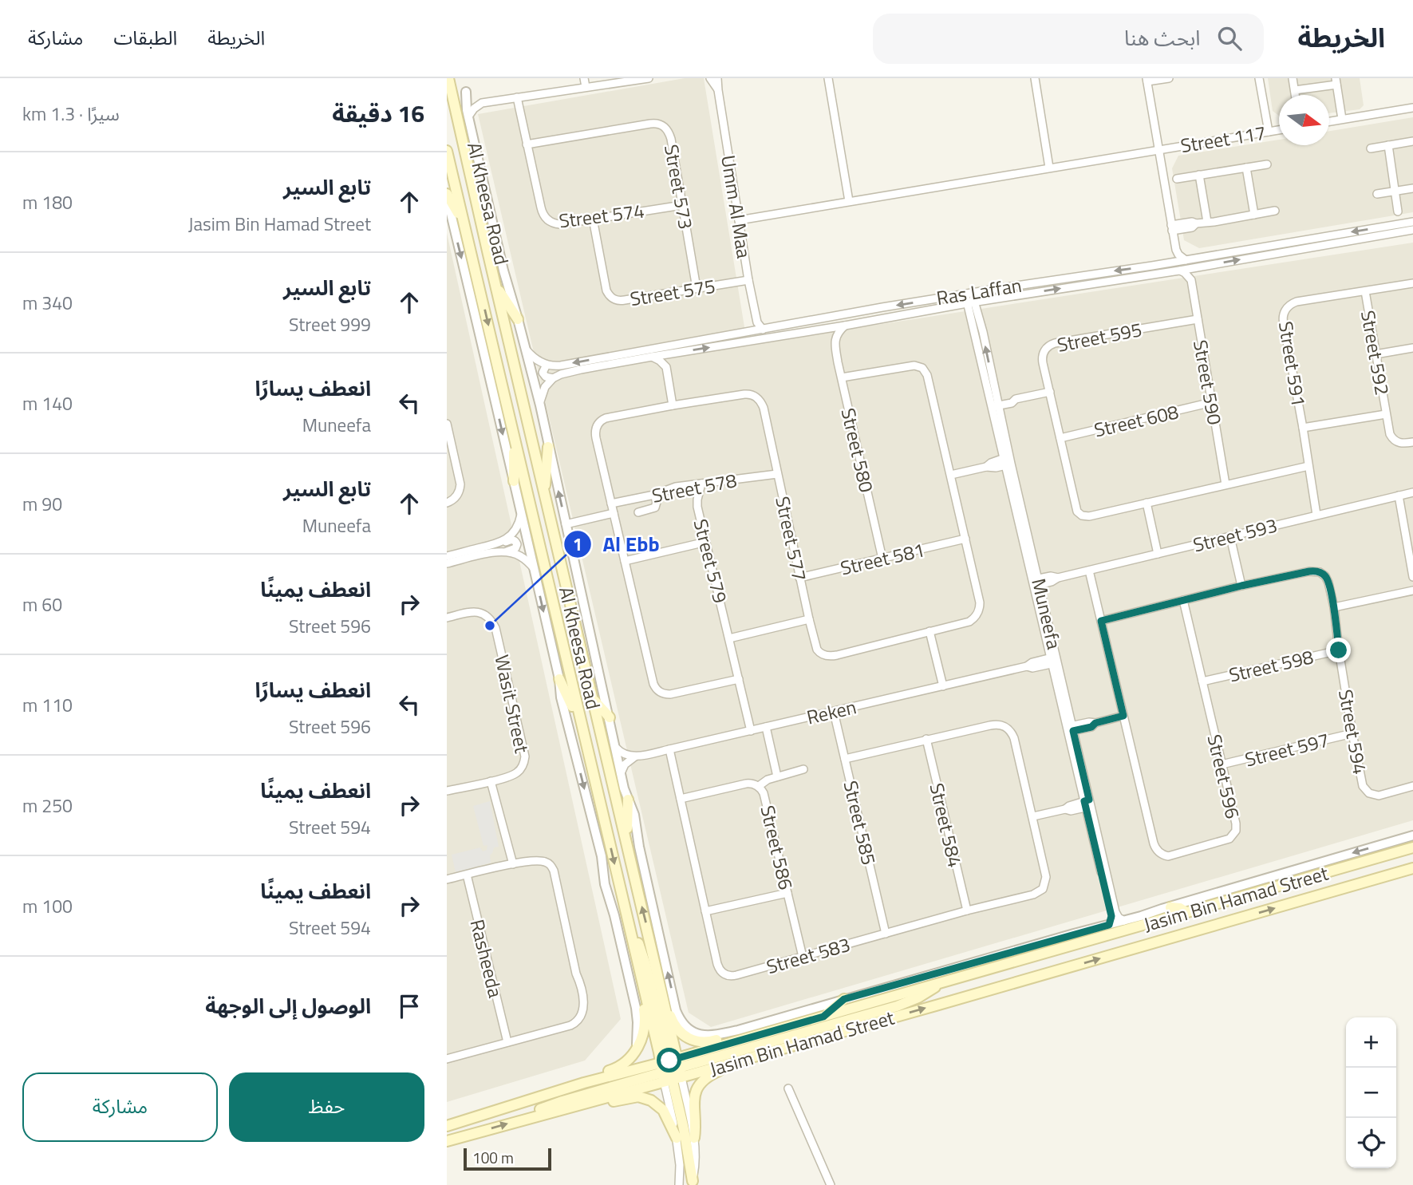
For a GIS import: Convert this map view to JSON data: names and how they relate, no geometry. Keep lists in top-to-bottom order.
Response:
{
  "streets": {
    "main road": ["Al Kheesa Road", "Jasim Bin Hamad Street"],
    "street": [
      "Street 117",
      "Street 573",
      "Umm Al Maa",
      "Street 574",
      "Ras Laffan",
      "Street 575",
      "Street 595",
      "Street 592",
      "Street 591",
      "Street 590",
      "Street 608",
      "Street 580",
      "Street 578",
      "Street 593",
      "Street 577",
      "Street 581",
      "Street 579",
      "Muneefa",
      "Street 598",
      "Wasit Street",
      "Reken",
      "Street 594",
      "Street 597",
      "Street 596",
      "Street 585",
      "Street 584",
      "Street 586",
      "Street 583",
      "Rasheeda"
    ]
  },
  "crossings": [
    ["Street 117", "Umm Al Maa"],
    ["Street 573", "Street 574"],
    ["Street 573", "Street 575"],
    ["Al Kheesa Road", "Jasim Bin Hamad Street"],
    ["Umm Al Maa", "Ras Laffan"],
    ["Umm Al Maa", "Street 575"],
    ["Street 574", "Street 575"],
    ["Ras Laffan", "Muneefa"],
    ["Street 595", "Street 591"],
    ["Street 595", "Street 590"],
    ["Street 595", "Street 608"],
    ["Street 592", "Street 591"],
    ["Street 591", "Street 593"],
    ["Street 590", "Street 608"],
    ["Street 580", "Street 577"],
    ["Street 580", "Street 581"],
    ["Street 578", "Street 577"],
    ["Street 578", "Street 579"],
    ["Street 593", "Muneefa"],
    ["Street 593", "Street 596"],
    ["Street 577", "Street 581"],
    ["Street 577", "Street 579"],
    ["Street 579", "Reken"],
    ["Muneefa", "Reken"],
    ["Street 598", "Street 594"],
    ["Street 598", "Street 596"],
    ["Reken", "Street 585"],
    ["Reken", "Street 583"],
    ["Street 594", "Street 597"],
    ["Street 594", "Street 596"],
    ["Street 597", "Street 596"],
    ["Street 585", "Street 583"],
    ["Street 584", "Street 583"],
    ["Street 586", "Street 583"]
  ],
  "places": ["Al Ebb"],
  "scale_bar": "100 m",
  "north": "right",
  "page": {
    "header": "الخريطة",
    "search": "ابحث هنا",
    "nav": ["الخريطة", "الطبقات", "مشاركة"],
    "heading": ["16 دقيقة", "سيرًا · 1.3 km"],
    "list": [
      ["تابع السير", "Jasim Bin Hamad Street", "180 m"],
      ["تابع السير", "Street 999", "340 m"],
      ["انعطف يسارًا", "Muneefa", "140 m"],
      ["تابع السير", "Muneefa", "90 m"],
      ["انعطف يمينًا", "Street 596", "60 m"],
      ["انعطف يسارًا", "Street 596", "110 m"],
      ["انعطف يمينًا", "Street 594", "250 m"],
      ["انعطف يمينًا", "Street 594", "100 m"],
      "الوصول إلى الوجهة"
    ],
    "map_buttons": ["+", "−"],
    "buttons": ["حفظ", "مشاركة"],
    "scale": "100 m"
  }
}
